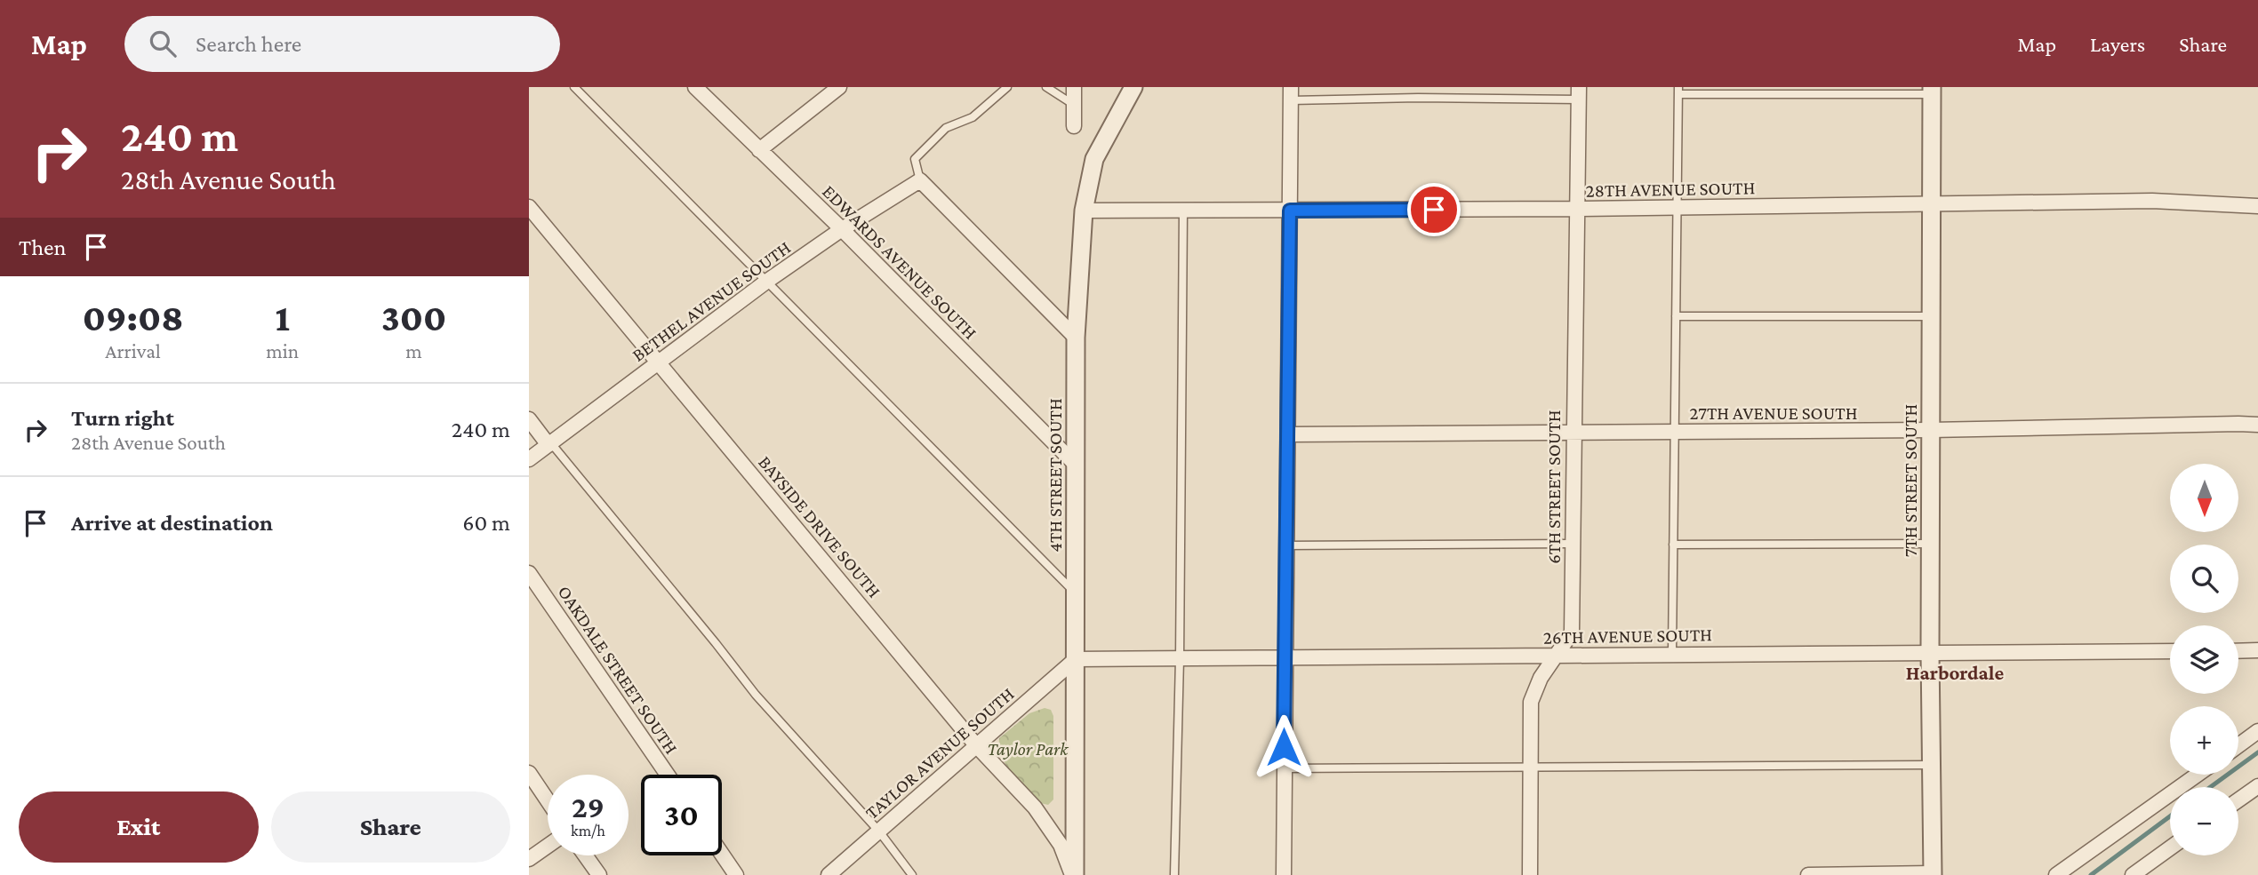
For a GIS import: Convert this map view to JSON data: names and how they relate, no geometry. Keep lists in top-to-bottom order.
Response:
{
  "streets": {
    "street": [
      "28TH AVENUE SOUTH",
      "EDWARDS AVENUE SOUTH",
      "BETHEL AVENUE SOUTH",
      "27TH AVENUE SOUTH",
      "4TH STREET SOUTH",
      "7TH STREET SOUTH",
      "6TH STREET SOUTH",
      "BAYSIDE DRIVE SOUTH",
      "26TH AVENUE SOUTH",
      "OAKDALE STREET SOUTH",
      "TAYLOR AVENUE SOUTH"
    ]
  },
  "crossings": [
    ["28TH AVENUE SOUTH", "4TH STREET SOUTH"],
    ["28TH AVENUE SOUTH", "7TH STREET SOUTH"],
    ["28TH AVENUE SOUTH", "6TH STREET SOUTH"],
    ["EDWARDS AVENUE SOUTH", "BETHEL AVENUE SOUTH"],
    ["EDWARDS AVENUE SOUTH", "4TH STREET SOUTH"],
    ["BETHEL AVENUE SOUTH", "BAYSIDE DRIVE SOUTH"],
    ["27TH AVENUE SOUTH", "7TH STREET SOUTH"],
    ["27TH AVENUE SOUTH", "6TH STREET SOUTH"],
    ["4TH STREET SOUTH", "BAYSIDE DRIVE SOUTH"],
    ["4TH STREET SOUTH", "26TH AVENUE SOUTH"],
    ["4TH STREET SOUTH", "TAYLOR AVENUE SOUTH"],
    ["7TH STREET SOUTH", "26TH AVENUE SOUTH"],
    ["6TH STREET SOUTH", "26TH AVENUE SOUTH"],
    ["BAYSIDE DRIVE SOUTH", "TAYLOR AVENUE SOUTH"],
    ["26TH AVENUE SOUTH", "TAYLOR AVENUE SOUTH"]
  ],
  "districts": ["Harbordale"],
  "parks": ["Taylor Park"],
  "north": "bottom",
  "page": {
    "header": "Map",
    "search": "Search here",
    "nav": ["Map", "Layers", "Share"],
    "turn": ["240 m", "28th Avenue South"],
    "then": "Then",
    "eta": [
      "09:08",
      "Arrival",
      "1",
      "min",
      "300",
      "m"
    ],
    "list": [
      {
        "name": "Turn right",
        "note": "28th Avenue South",
        "value": "240 m"
      },
      {
        "name": "Arrive at destination",
        "value": "60 m"
      }
    ],
    "map_buttons": ["+", "−"],
    "speed": "29 km/h",
    "limit": "30",
    "buttons": ["Exit", "Share"]
  }
}
